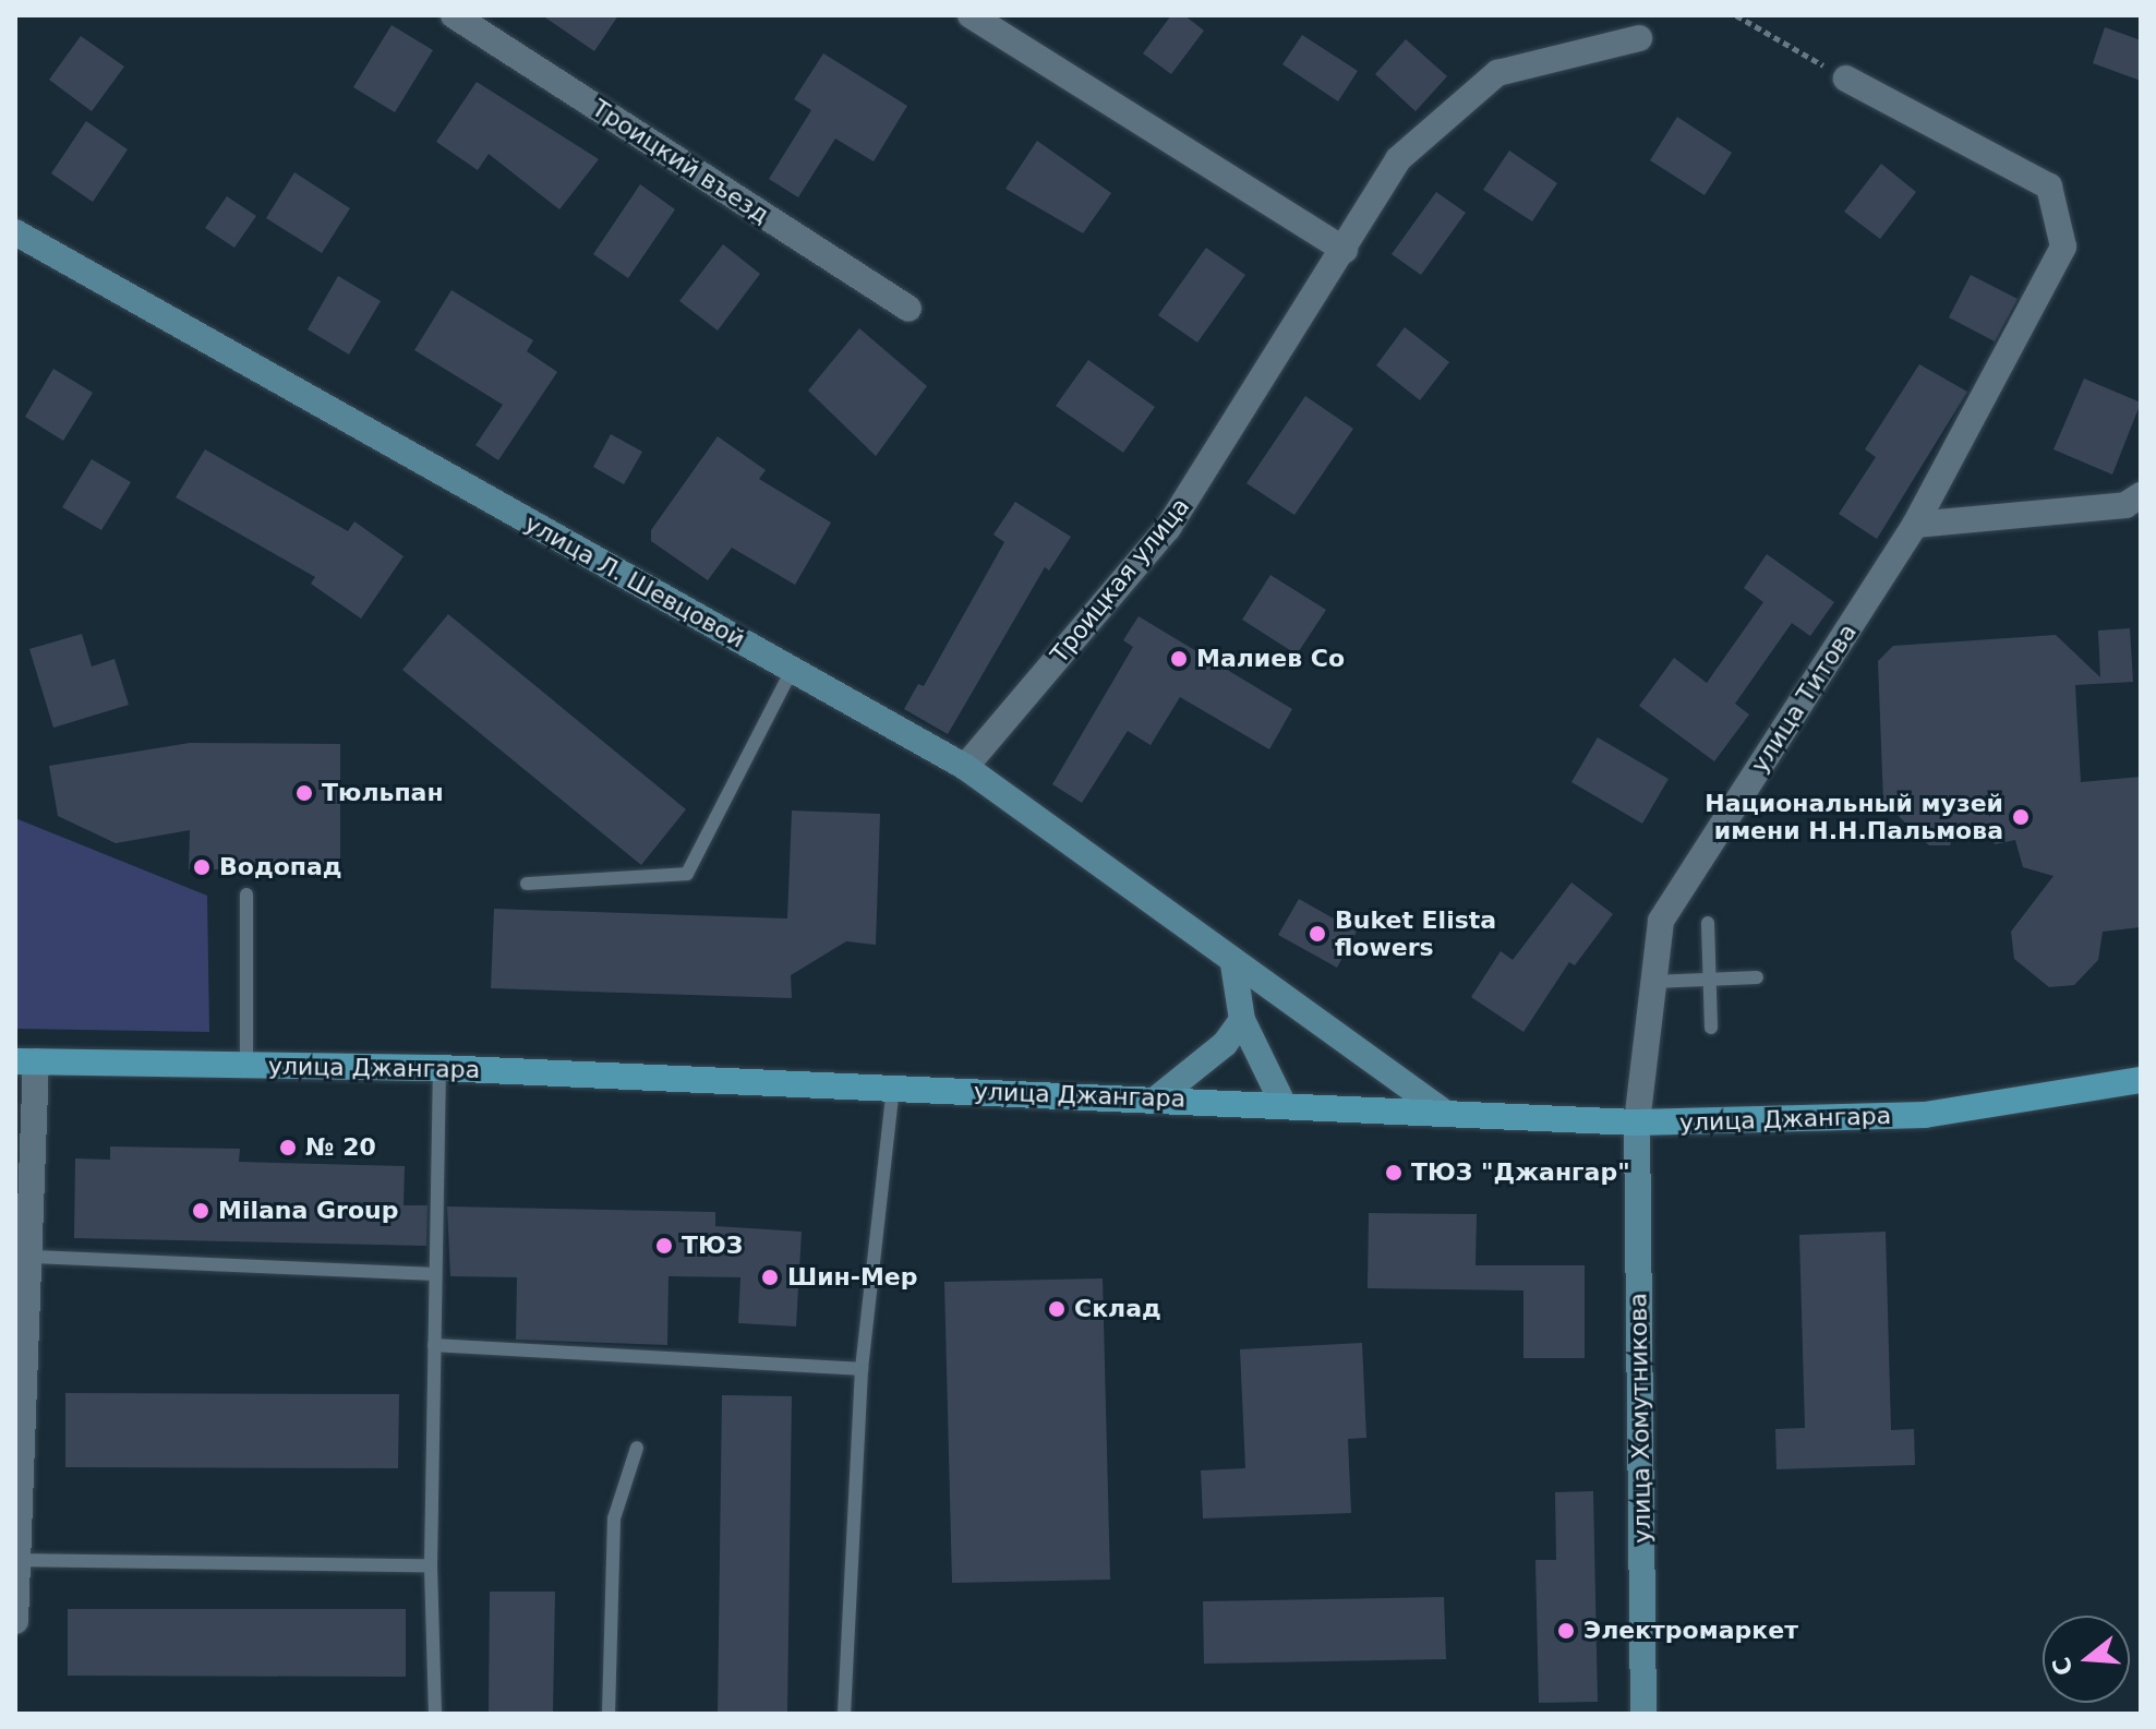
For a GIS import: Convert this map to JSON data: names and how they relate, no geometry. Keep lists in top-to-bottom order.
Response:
{
  "streets": {
    "main road": ["улица Джангара"],
    "street": [
      "Троицкий въезд",
      "Троицкая улица",
      "улица Л. Шевцовой",
      "улица Титова",
      "улица Хомутникова"
    ]
  },
  "crossings": [
    ["Троицкая улица", "улица Л. Шевцовой"],
    ["улица Л. Шевцовой", "улица Джангара"],
    ["улица Титова", "улица Джангара"],
    ["улица Титова", "улица Хомутникова"],
    ["улица Джангара", "улица Хомутникова"]
  ],
  "places": [
    "Малиев Со",
    "Тюльпан",
    "Национальный музей имени Н.Н.Пальмова",
    "Водопад",
    "Buket Elista flowers",
    "№ 20",
    "ТЮЗ \"Джангар\"",
    "Milana Group",
    "ТЮЗ",
    "Шин-Мер",
    "Склад",
    "Электромаркет"
  ],
  "north": "left"
}
